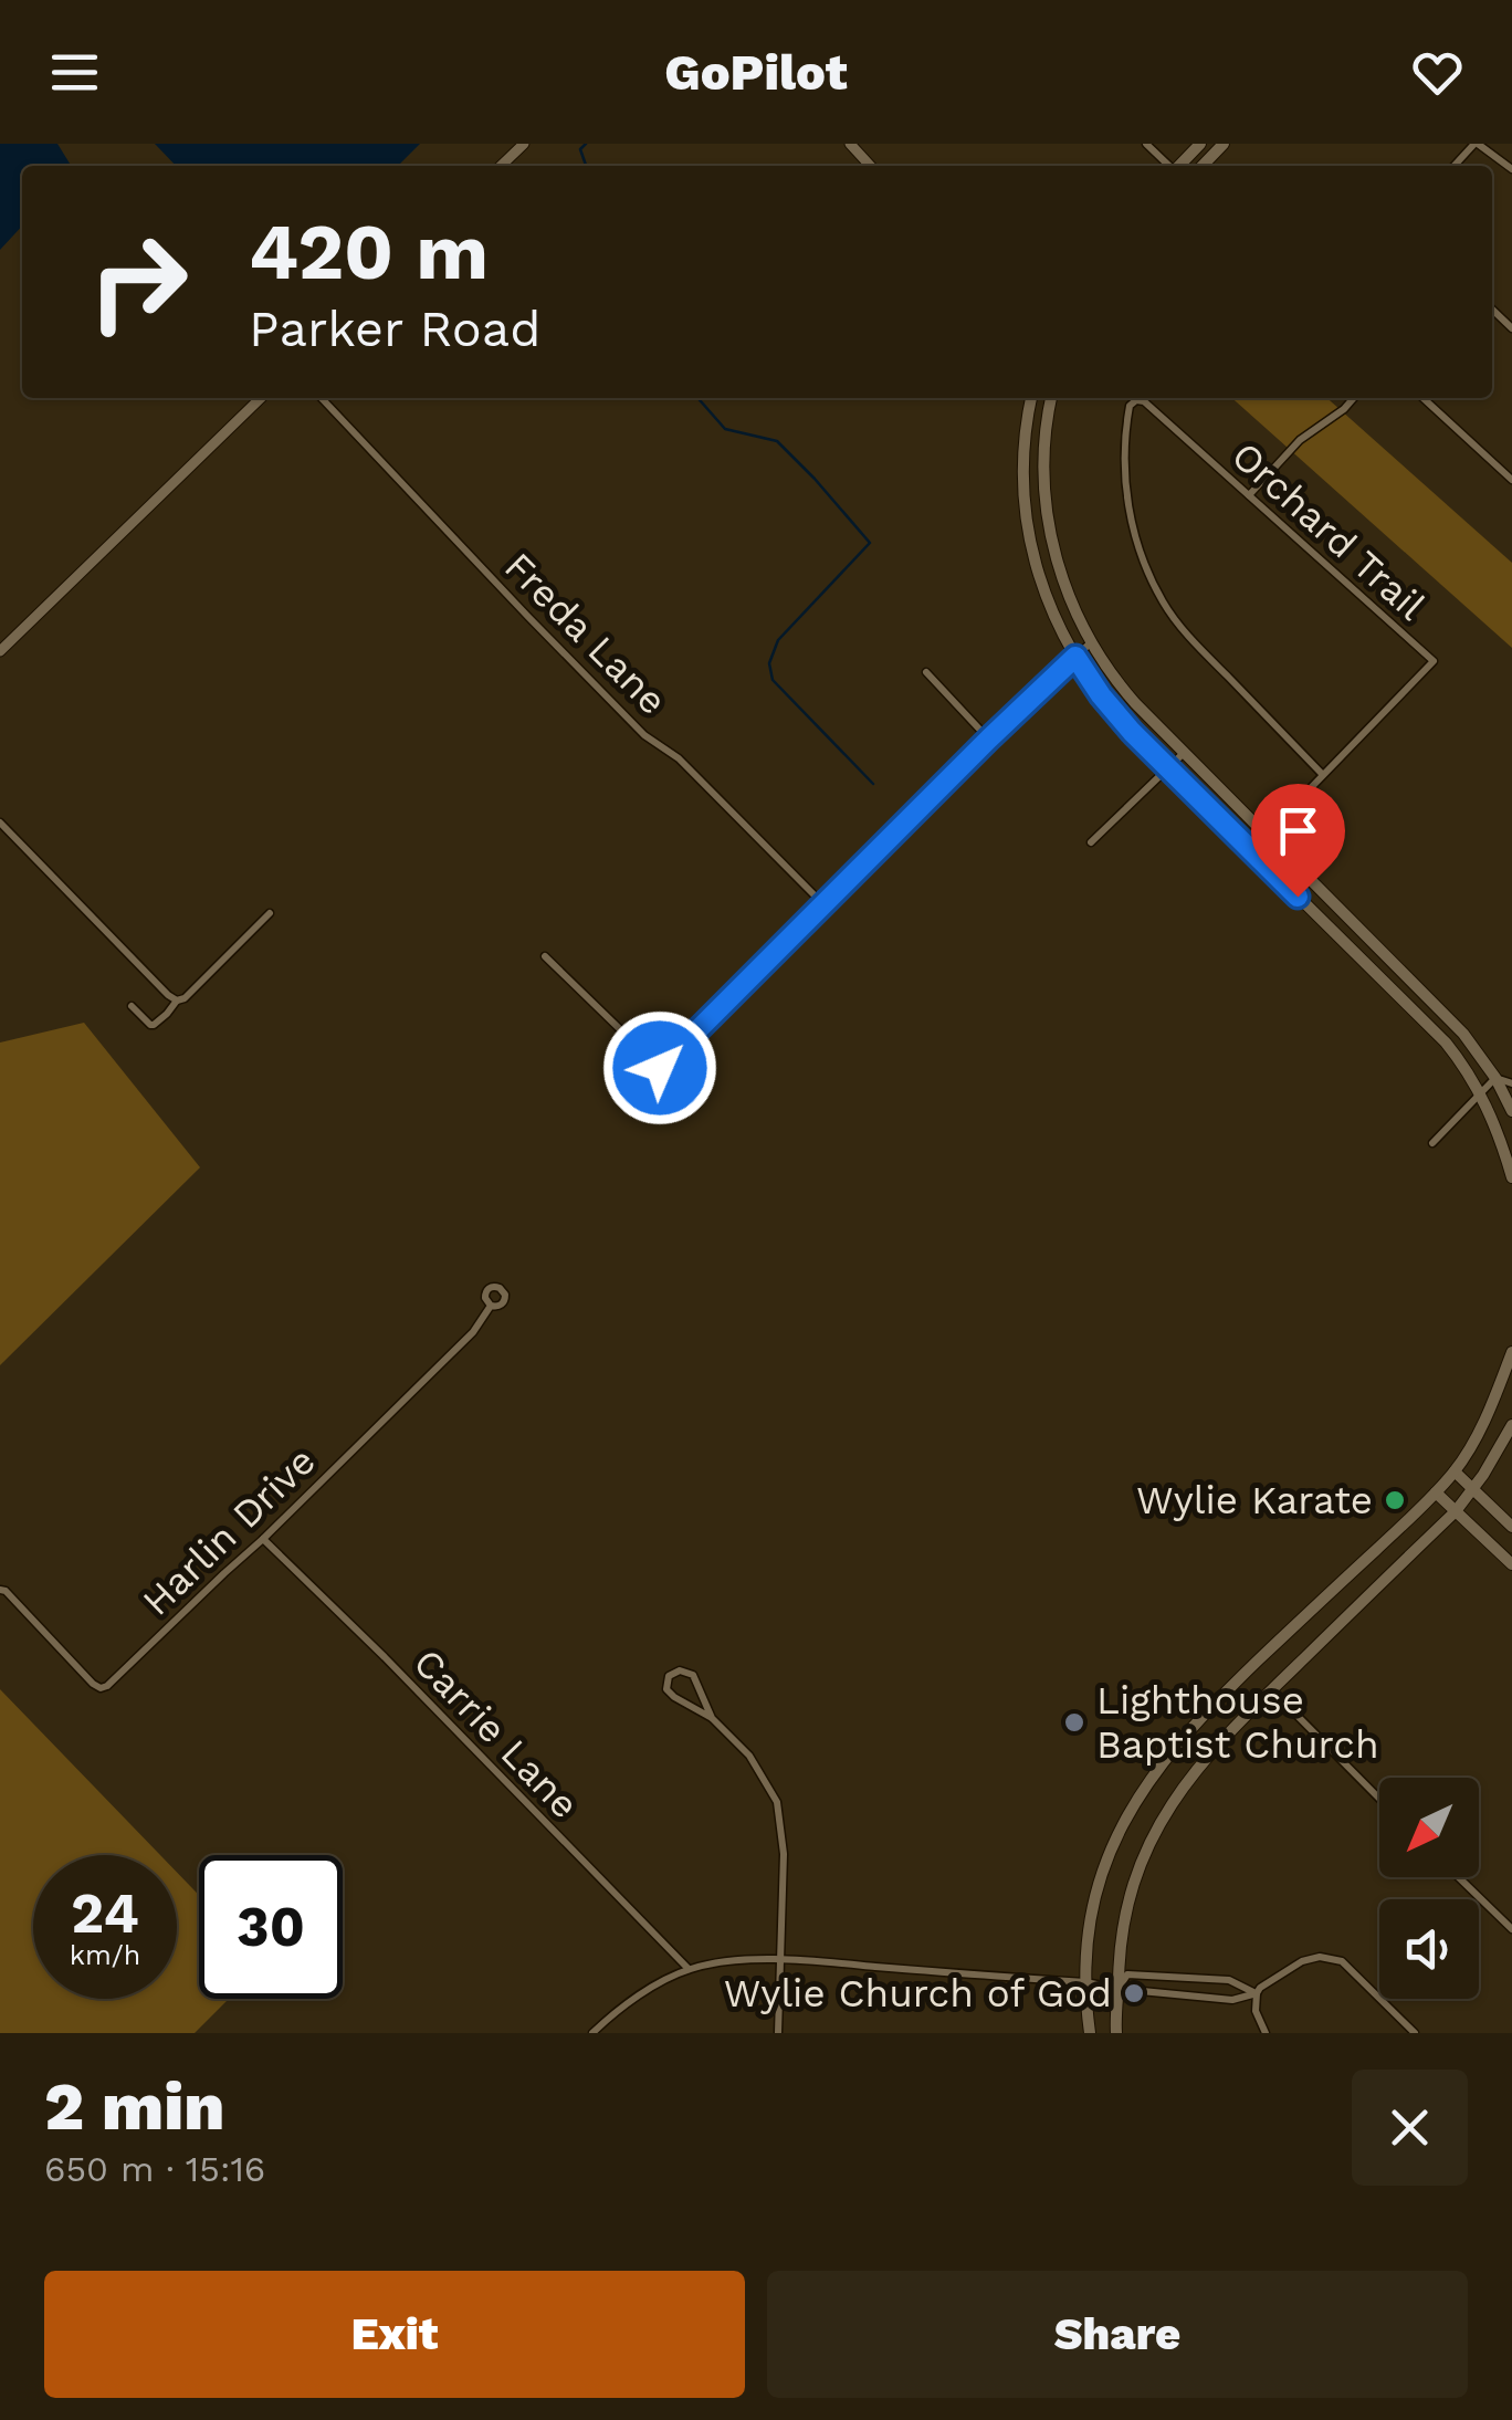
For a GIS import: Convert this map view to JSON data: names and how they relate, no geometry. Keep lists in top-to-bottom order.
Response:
{
  "streets": {
    "street": [
      "Orchard Trail",
      "Freda Lane",
      "Harlin Drive",
      "Carrie Lane"
    ]
  },
  "crossings": [
    ["Harlin Drive", "Carrie Lane"]
  ],
  "places": ["Wylie Karate", "Lighthouse Baptist Church", "Wylie Church of God"],
  "north": "bottom left",
  "page": {
    "header": "GoPilot",
    "turn": ["420 m", "Parker Road"],
    "speed": "24 km/h",
    "limit": "30",
    "heading": ["2 min", "650 m · 15:16"],
    "buttons": ["Exit", "Share"]
  }
}
